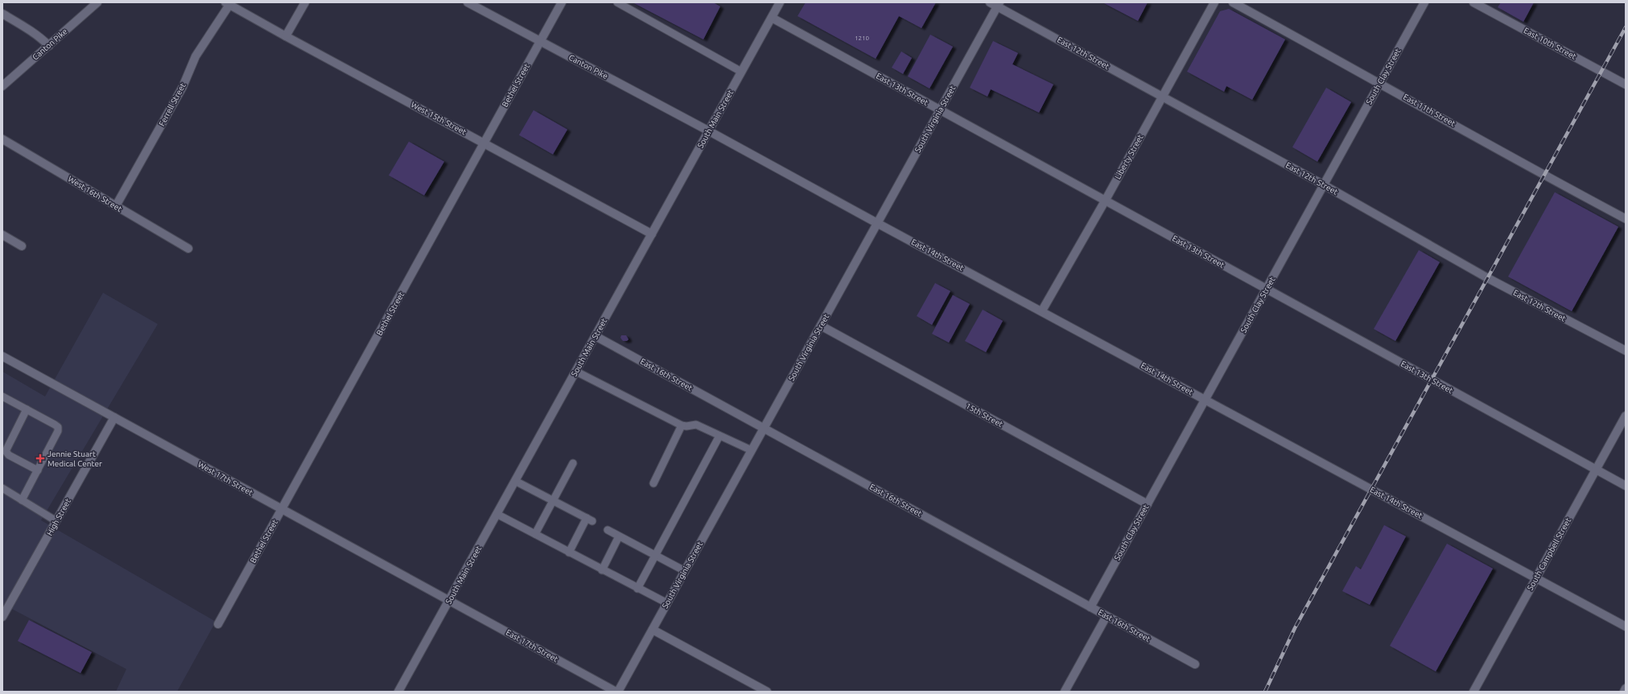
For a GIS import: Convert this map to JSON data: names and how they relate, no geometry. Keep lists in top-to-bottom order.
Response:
{
  "streets": {
    "street": [
      "East 10th Street",
      "Canton Pike",
      "East 12th Street",
      "South Clay Street",
      "Bethel Street",
      "East 13th Street",
      "Ferrell Street",
      "East 11th Street",
      "West 15th Street",
      "South Main Street",
      "South Virginia Street",
      "Liberty Street",
      "West 16th Street",
      "East 14th Street",
      "East 16th Street",
      "15th Street",
      "West 17th Street",
      "High Street",
      "South Campbell Street",
      "East 17th Street"
    ]
  },
  "crossings": [
    ["Canton Pike", "Bethel Street"],
    ["Canton Pike", "South Main Street"],
    ["Canton Pike", "East 14th Street"],
    ["East 12th Street", "South Clay Street"],
    ["East 12th Street", "South Virginia Street"],
    ["East 12th Street", "Liberty Street"],
    ["South Clay Street", "East 13th Street"],
    ["South Clay Street", "East 11th Street"],
    ["South Clay Street", "East 14th Street"],
    ["South Clay Street", "East 16th Street"],
    ["South Clay Street", "15th Street"],
    ["Bethel Street", "West 15th Street"],
    ["Bethel Street", "West 17th Street"],
    ["East 13th Street", "South Main Street"],
    ["East 13th Street", "South Virginia Street"],
    ["East 13th Street", "Liberty Street"],
    ["East 13th Street", "South Campbell Street"],
    ["Ferrell Street", "West 15th Street"],
    ["Ferrell Street", "West 16th Street"],
    ["West 15th Street", "South Main Street"],
    ["South Main Street", "East 14th Street"],
    ["South Main Street", "East 16th Street"],
    ["South Main Street", "West 17th Street"],
    ["South Main Street", "East 17th Street"],
    ["South Virginia Street", "East 14th Street"],
    ["South Virginia Street", "East 16th Street"],
    ["South Virginia Street", "15th Street"],
    ["Liberty Street", "East 14th Street"],
    ["East 14th Street", "South Campbell Street"],
    ["West 17th Street", "High Street"],
    ["West 17th Street", "East 17th Street"]
  ],
  "places": {
    "health": ["Jennie Stuart Medical Center"]
  },
  "house_numbers": ["1210"]
}
